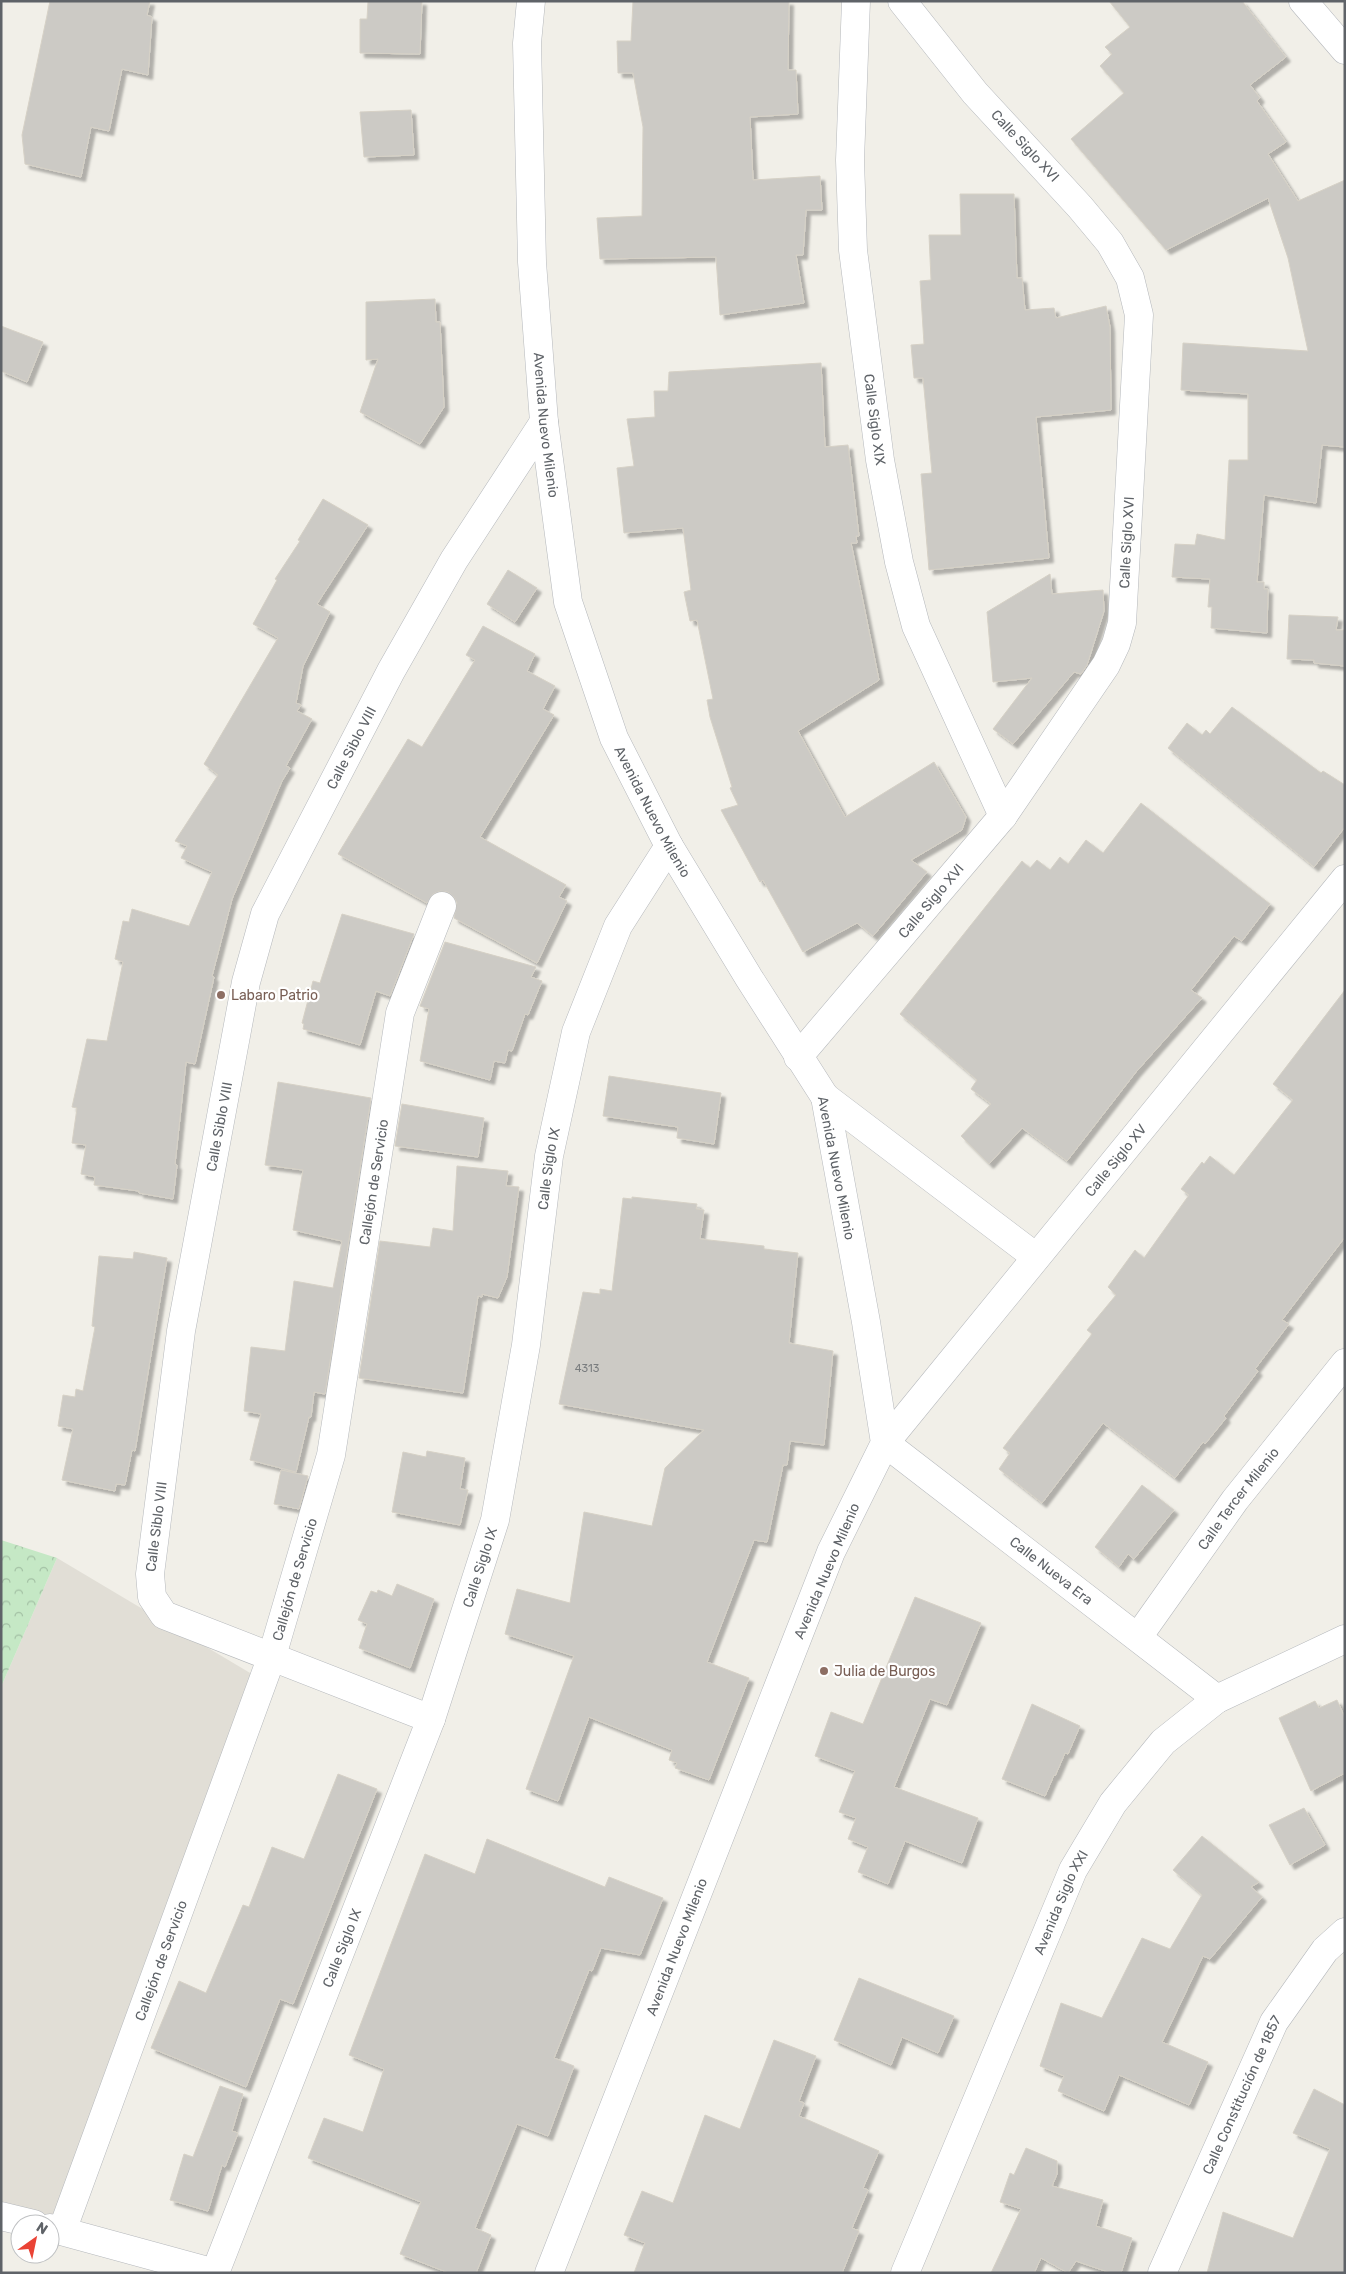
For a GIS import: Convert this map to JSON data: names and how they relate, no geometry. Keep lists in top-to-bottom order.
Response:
{
  "streets": {
    "street": [
      "Calle Siglo XVI",
      "Calle Siglo XIX",
      "Avenida Nuevo Milenio",
      "Calle Siblo VIII",
      "Calle Siglo XV",
      "Calle Siglo IX",
      "Callejón de Servicio",
      "Calle Tercer Milenio",
      "Calle Nueva Era",
      "Avenida Siglo XXI",
      "Calle Constitución de 1857"
    ]
  },
  "crossings": [
    ["Calle Siglo XVI", "Calle Siglo XIX"],
    ["Calle Siglo XVI", "Avenida Nuevo Milenio"],
    ["Avenida Nuevo Milenio", "Calle Siblo VIII"],
    ["Avenida Nuevo Milenio", "Calle Siglo XV"],
    ["Avenida Nuevo Milenio", "Calle Siglo IX"],
    ["Avenida Nuevo Milenio", "Calle Nueva Era"],
    ["Calle Siblo VIII", "Calle Siglo IX"],
    ["Calle Siblo VIII", "Callejón de Servicio"],
    ["Calle Siglo XV", "Calle Nueva Era"],
    ["Calle Tercer Milenio", "Calle Nueva Era"],
    ["Calle Nueva Era", "Avenida Siglo XXI"]
  ],
  "places": ["Labaro Patrio", "Julia de Burgos"],
  "house_numbers": ["4313"],
  "north": "top right"
}
